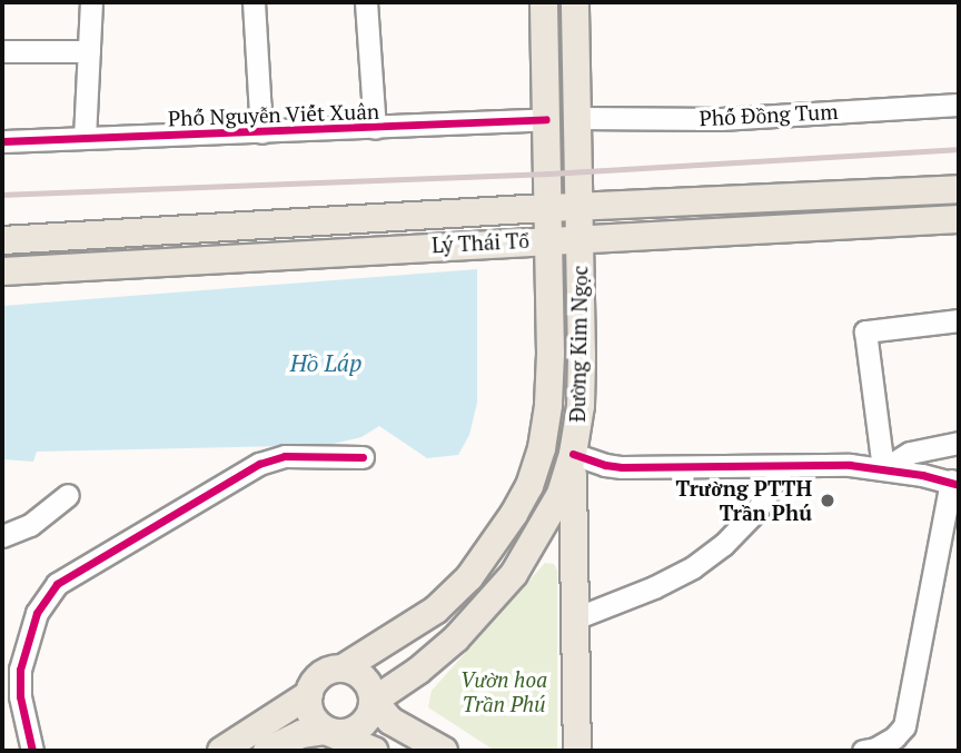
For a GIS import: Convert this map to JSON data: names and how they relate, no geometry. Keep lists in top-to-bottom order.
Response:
{
  "streets": {
    "main road": ["Lý Thái Tổ", "Đường Kim Ngọc"],
    "street": ["Phố Nguyễn Viết Xuân", "Phố Đồng Tum"]
  },
  "crossings": [
    ["Phố Nguyễn Viết Xuân", "Đường Kim Ngọc"],
    ["Phố Đồng Tum", "Đường Kim Ngọc"],
    ["Lý Thái Tổ", "Đường Kim Ngọc"]
  ],
  "water": ["Hồ Láp"],
  "parks": ["Vườn hoa Trần Phú"],
  "places": ["Trường PTTH Trần Phú"]
}
